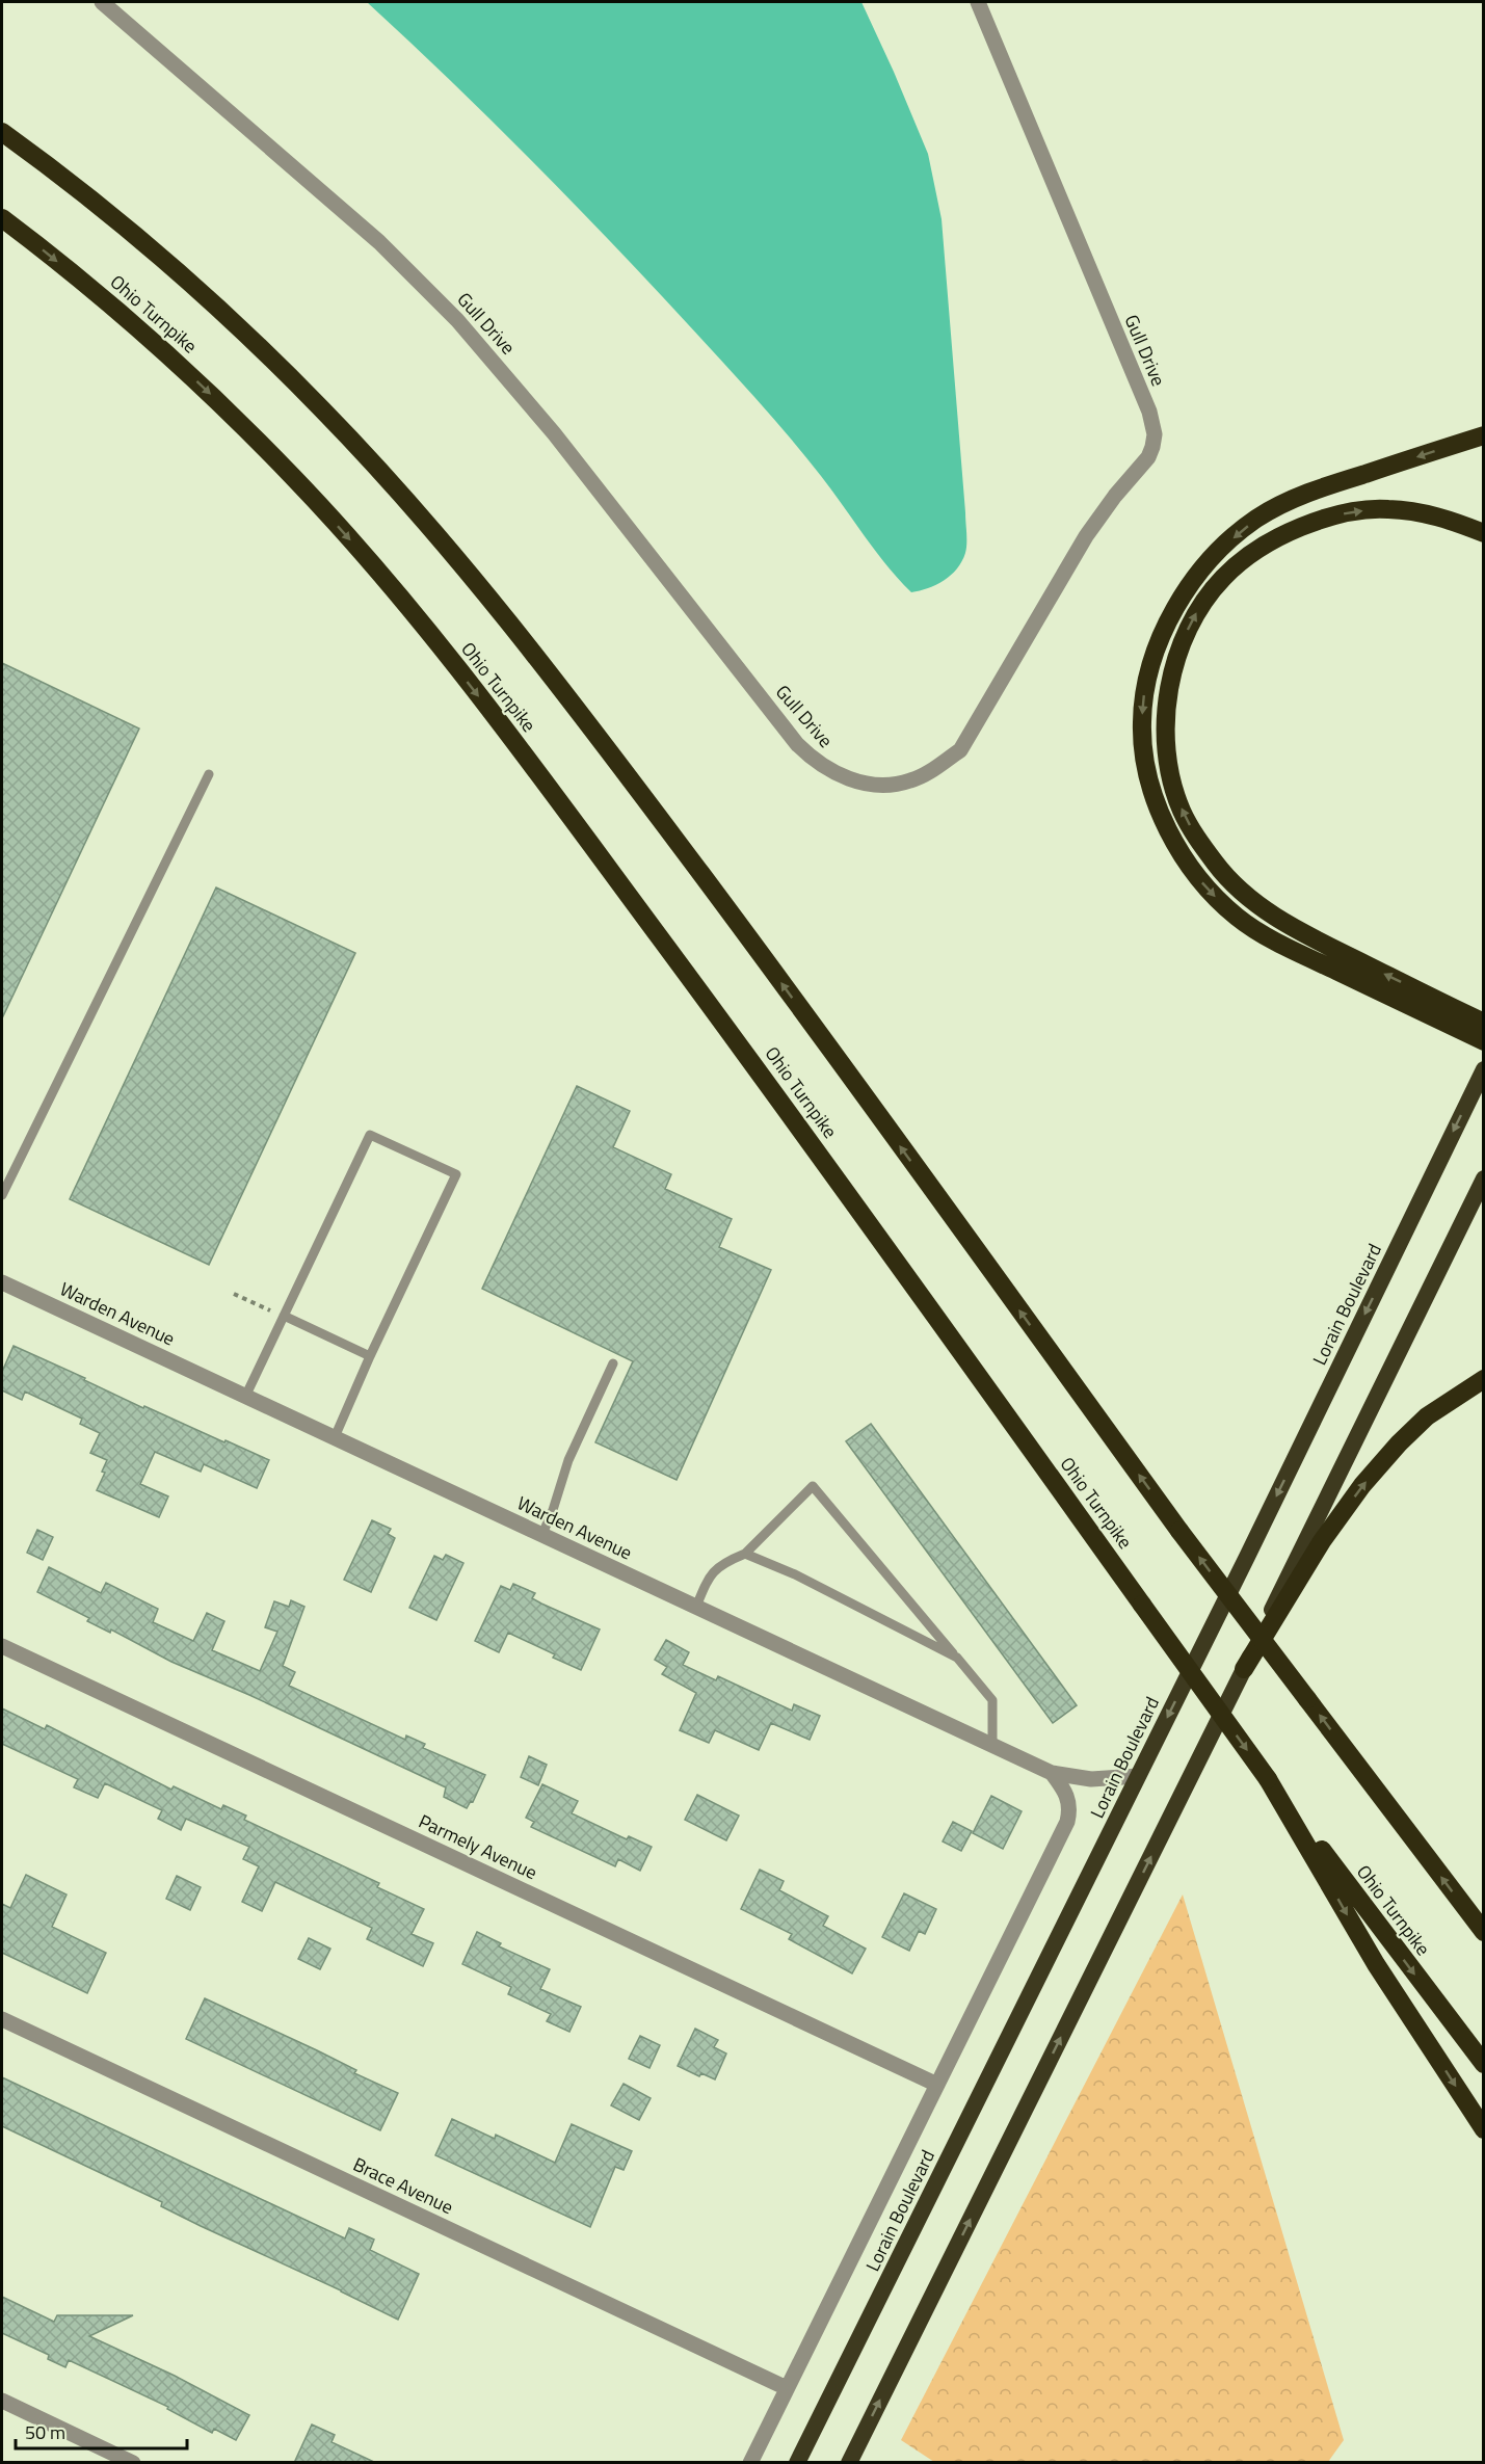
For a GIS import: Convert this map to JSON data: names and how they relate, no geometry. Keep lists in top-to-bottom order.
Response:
{
  "streets": {
    "highway": ["Ohio Turnpike", "Lorain Boulevard"],
    "street": [
      "Gull Drive",
      "Warden Avenue",
      "Parmely Avenue",
      "Brace Avenue"
    ]
  },
  "crossings": [
    ["Lorain Boulevard", "Warden Avenue"],
    ["Lorain Boulevard", "Parmely Avenue"],
    ["Lorain Boulevard", "Brace Avenue"]
  ],
  "scale_bar": "50 m"
}
